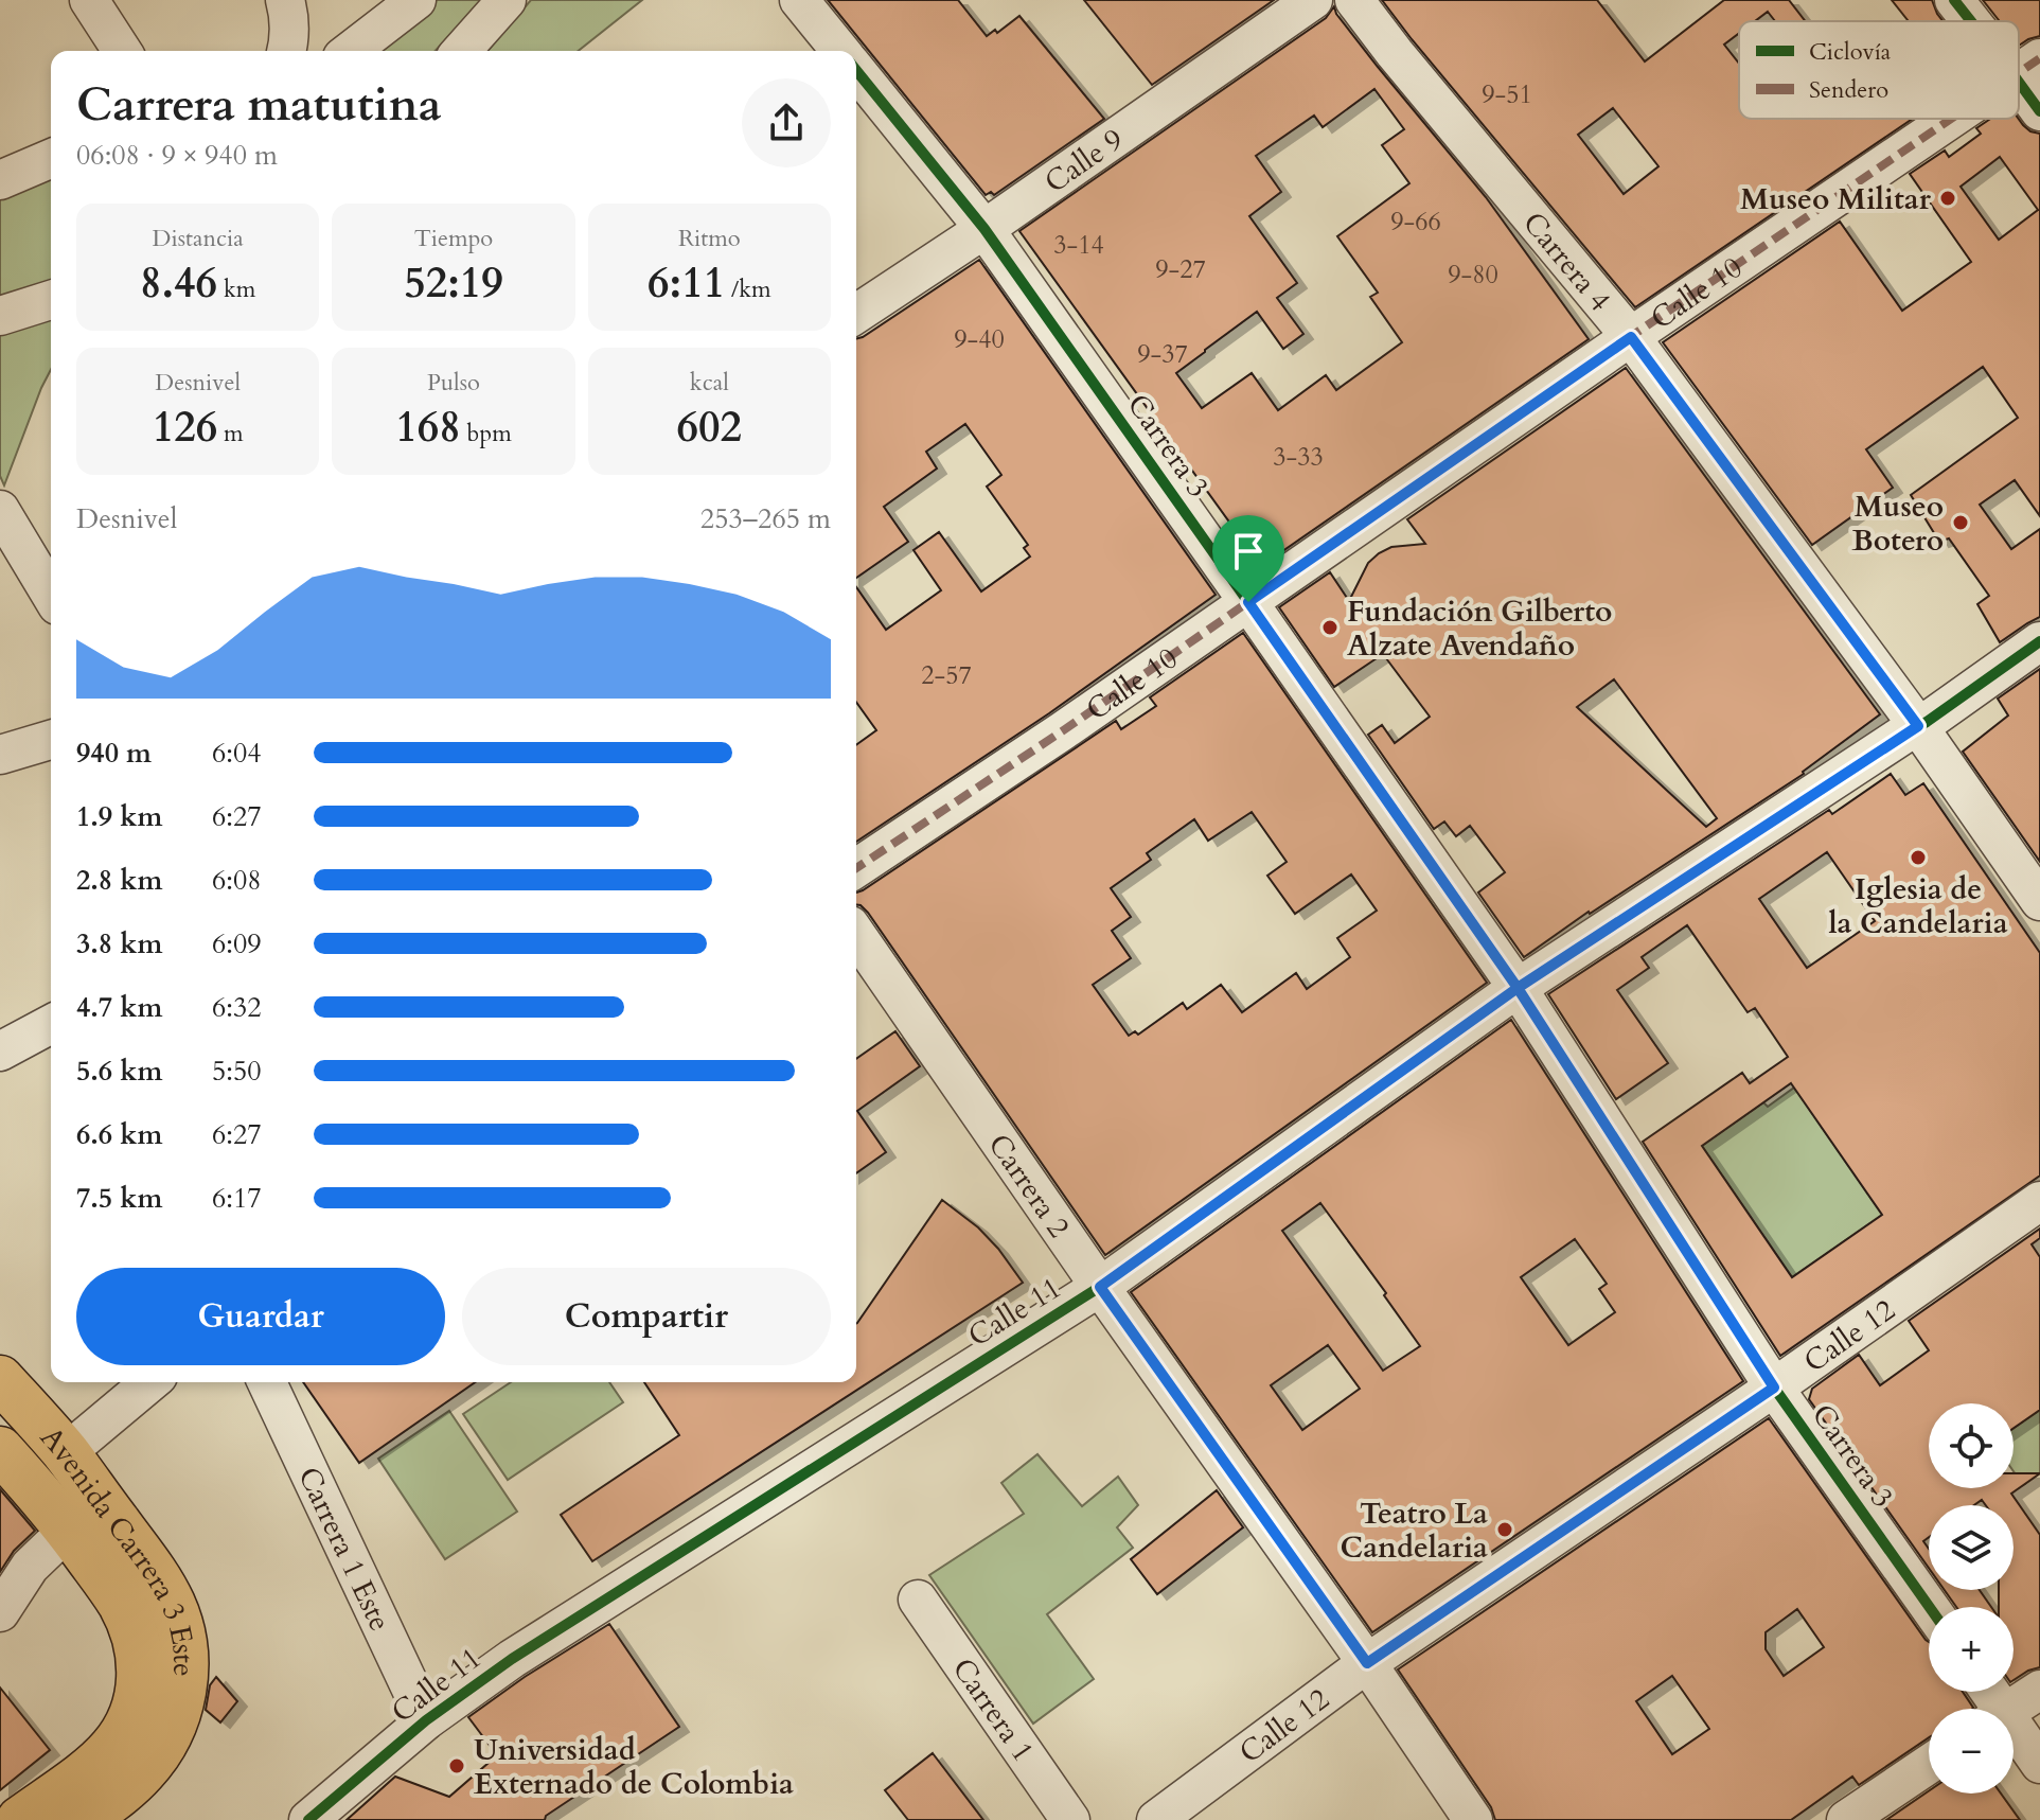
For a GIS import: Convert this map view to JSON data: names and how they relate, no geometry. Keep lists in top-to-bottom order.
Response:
{
  "streets": {
    "main road": ["Avenida Carrera 3 Este"],
    "street": [
      "Calle 9",
      "Carrera 4",
      "Calle 10",
      "Carrera 3",
      "Carrera 2",
      "Calle 11",
      "Calle 12",
      "Carrera 1 Este",
      "Carrera 1"
    ]
  },
  "crossings": [
    ["Calle 9", "Carrera 3"],
    ["Carrera 4", "Calle 10"],
    ["Carrera 4", "Calle 11"],
    ["Calle 10", "Carrera 3"],
    ["Carrera 3", "Calle 11"],
    ["Carrera 3", "Calle 12"],
    ["Carrera 2", "Calle 11"],
    ["Carrera 2", "Calle 12"],
    ["Calle 11", "Carrera 1 Este"]
  ],
  "places": [
    "Museo Militar",
    "Museo Botero",
    "Fundación Gilberto Alzate Avendaño",
    "Iglesia de la Candelaria",
    "Teatro La Candelaria",
    "Universidad Externado de Colombia"
  ],
  "house_numbers": [
    "9-51",
    "9-66",
    "3-14",
    "9-27",
    "9-80",
    "9-40",
    "9-37",
    "3-33",
    "2-57"
  ],
  "legend": ["Ciclovía", "Sendero"],
  "page": {
    "heading": ["Carrera matutina", "06:08 · 9 × 940 m"],
    "stats": [
      ["Distancia", "8.46 km"],
      ["Tiempo", "52:19"],
      ["Ritmo", "6:11 /km"],
      ["Desnivel", "126 m"],
      ["Pulso", "168 bpm"],
      ["kcal", "602"]
    ],
    "chart": ["Desnivel", "253–265 m"],
    "list": [
      {
        "name": "940 m",
        "note": "6:04"
      },
      {
        "name": "1.9 km",
        "note": "6:27"
      },
      {
        "name": "2.8 km",
        "note": "6:08"
      },
      {
        "name": "3.8 km",
        "note": "6:09"
      },
      {
        "name": "4.7 km",
        "note": "6:32"
      },
      {
        "name": "5.6 km",
        "note": "5:50"
      },
      {
        "name": "6.6 km",
        "note": "6:27"
      },
      {
        "name": "7.5 km",
        "note": "6:17"
      }
    ],
    "buttons": ["Guardar", "Compartir"],
    "map_buttons": ["+", "−"]
  }
}
